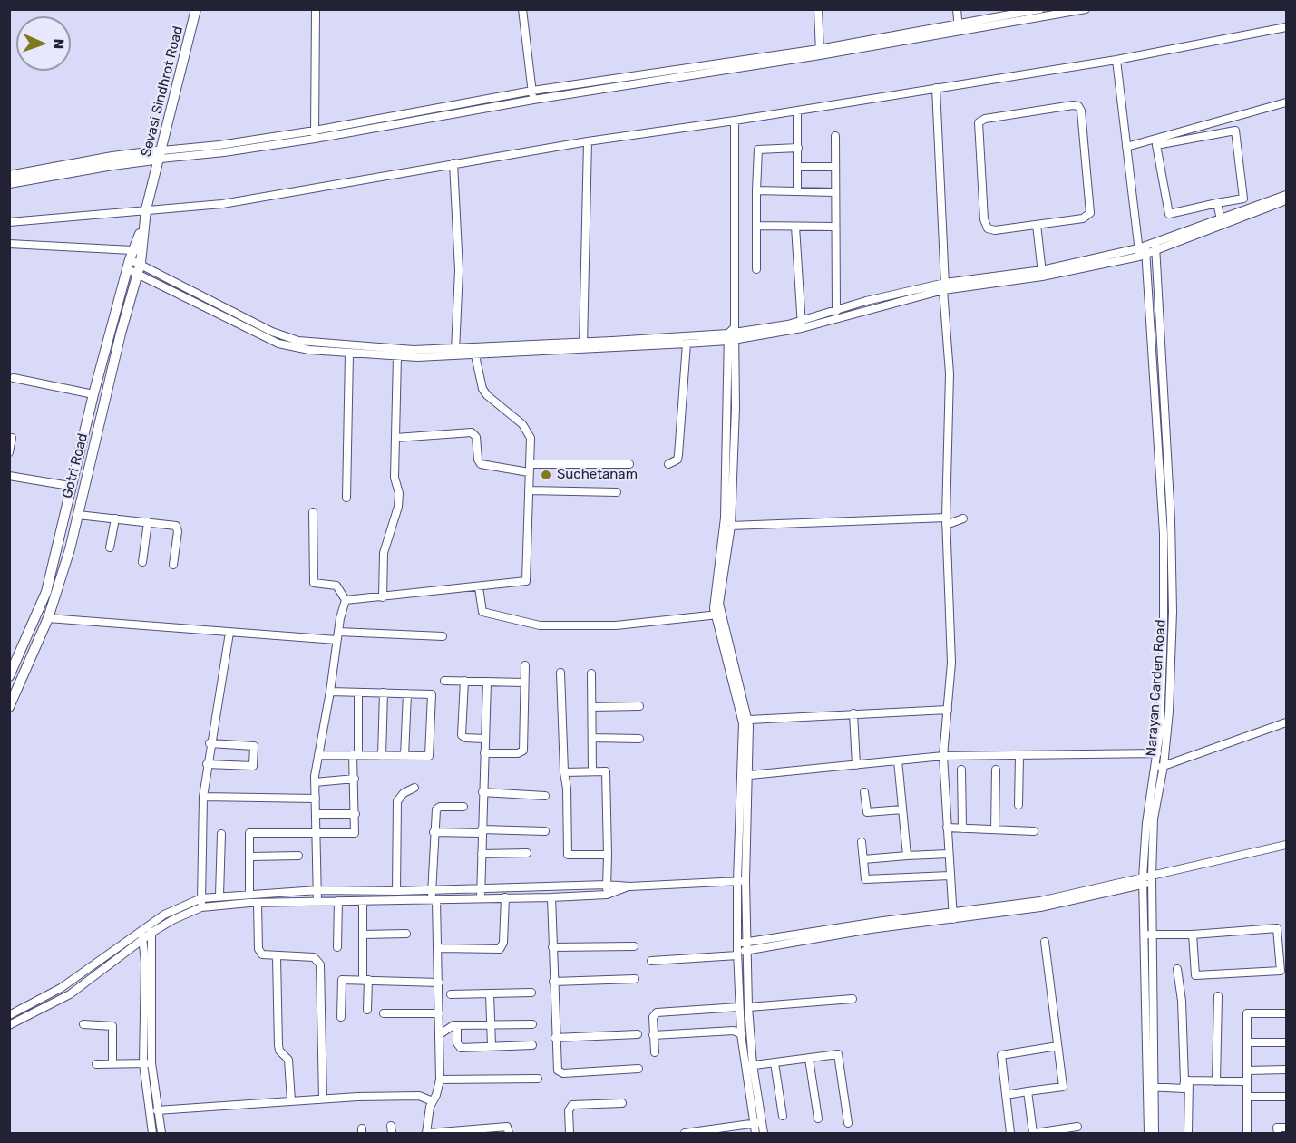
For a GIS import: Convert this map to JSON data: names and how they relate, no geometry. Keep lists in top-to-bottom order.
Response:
{
  "streets": {
    "main road": ["Sevasi Sindhrot Road", "Gotri Road"],
    "street": ["Narayan Garden Road"]
  },
  "crossings": [
    ["Sevasi Sindhrot Road", "Gotri Road"]
  ],
  "places": ["Suchetanam"],
  "north": "right"
}
